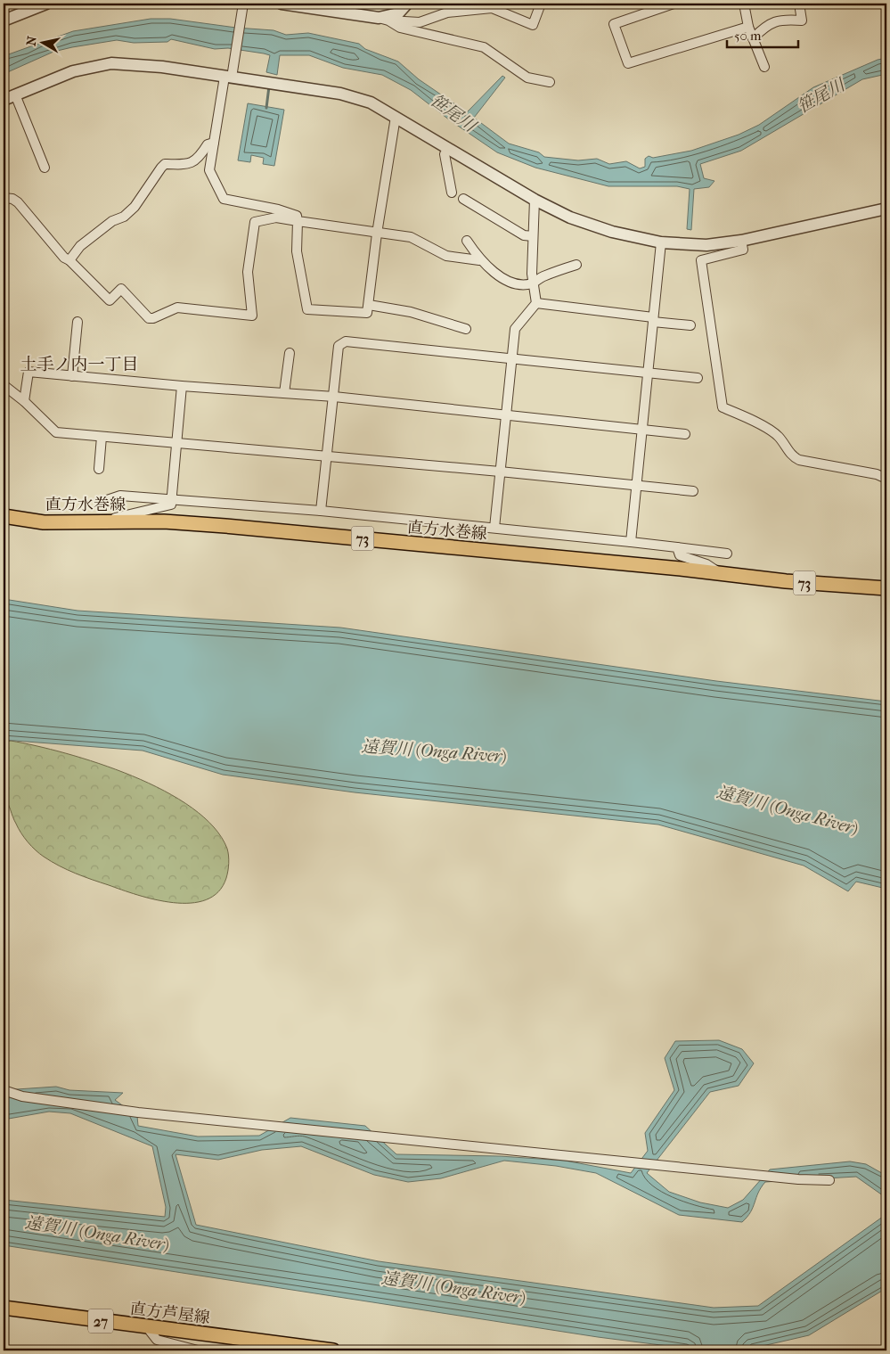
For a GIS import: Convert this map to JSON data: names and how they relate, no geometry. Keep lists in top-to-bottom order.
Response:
{
  "streets": {
    "main road": [
      "直方水巻線",
      "73",
      "直方芦屋線",
      "27"
    ]
  },
  "districts": ["土手ノ内一丁目"],
  "water": ["笹尾川", "遠賀川 (Onga River)"],
  "scale_bar": "50 m",
  "north": "left"
}
